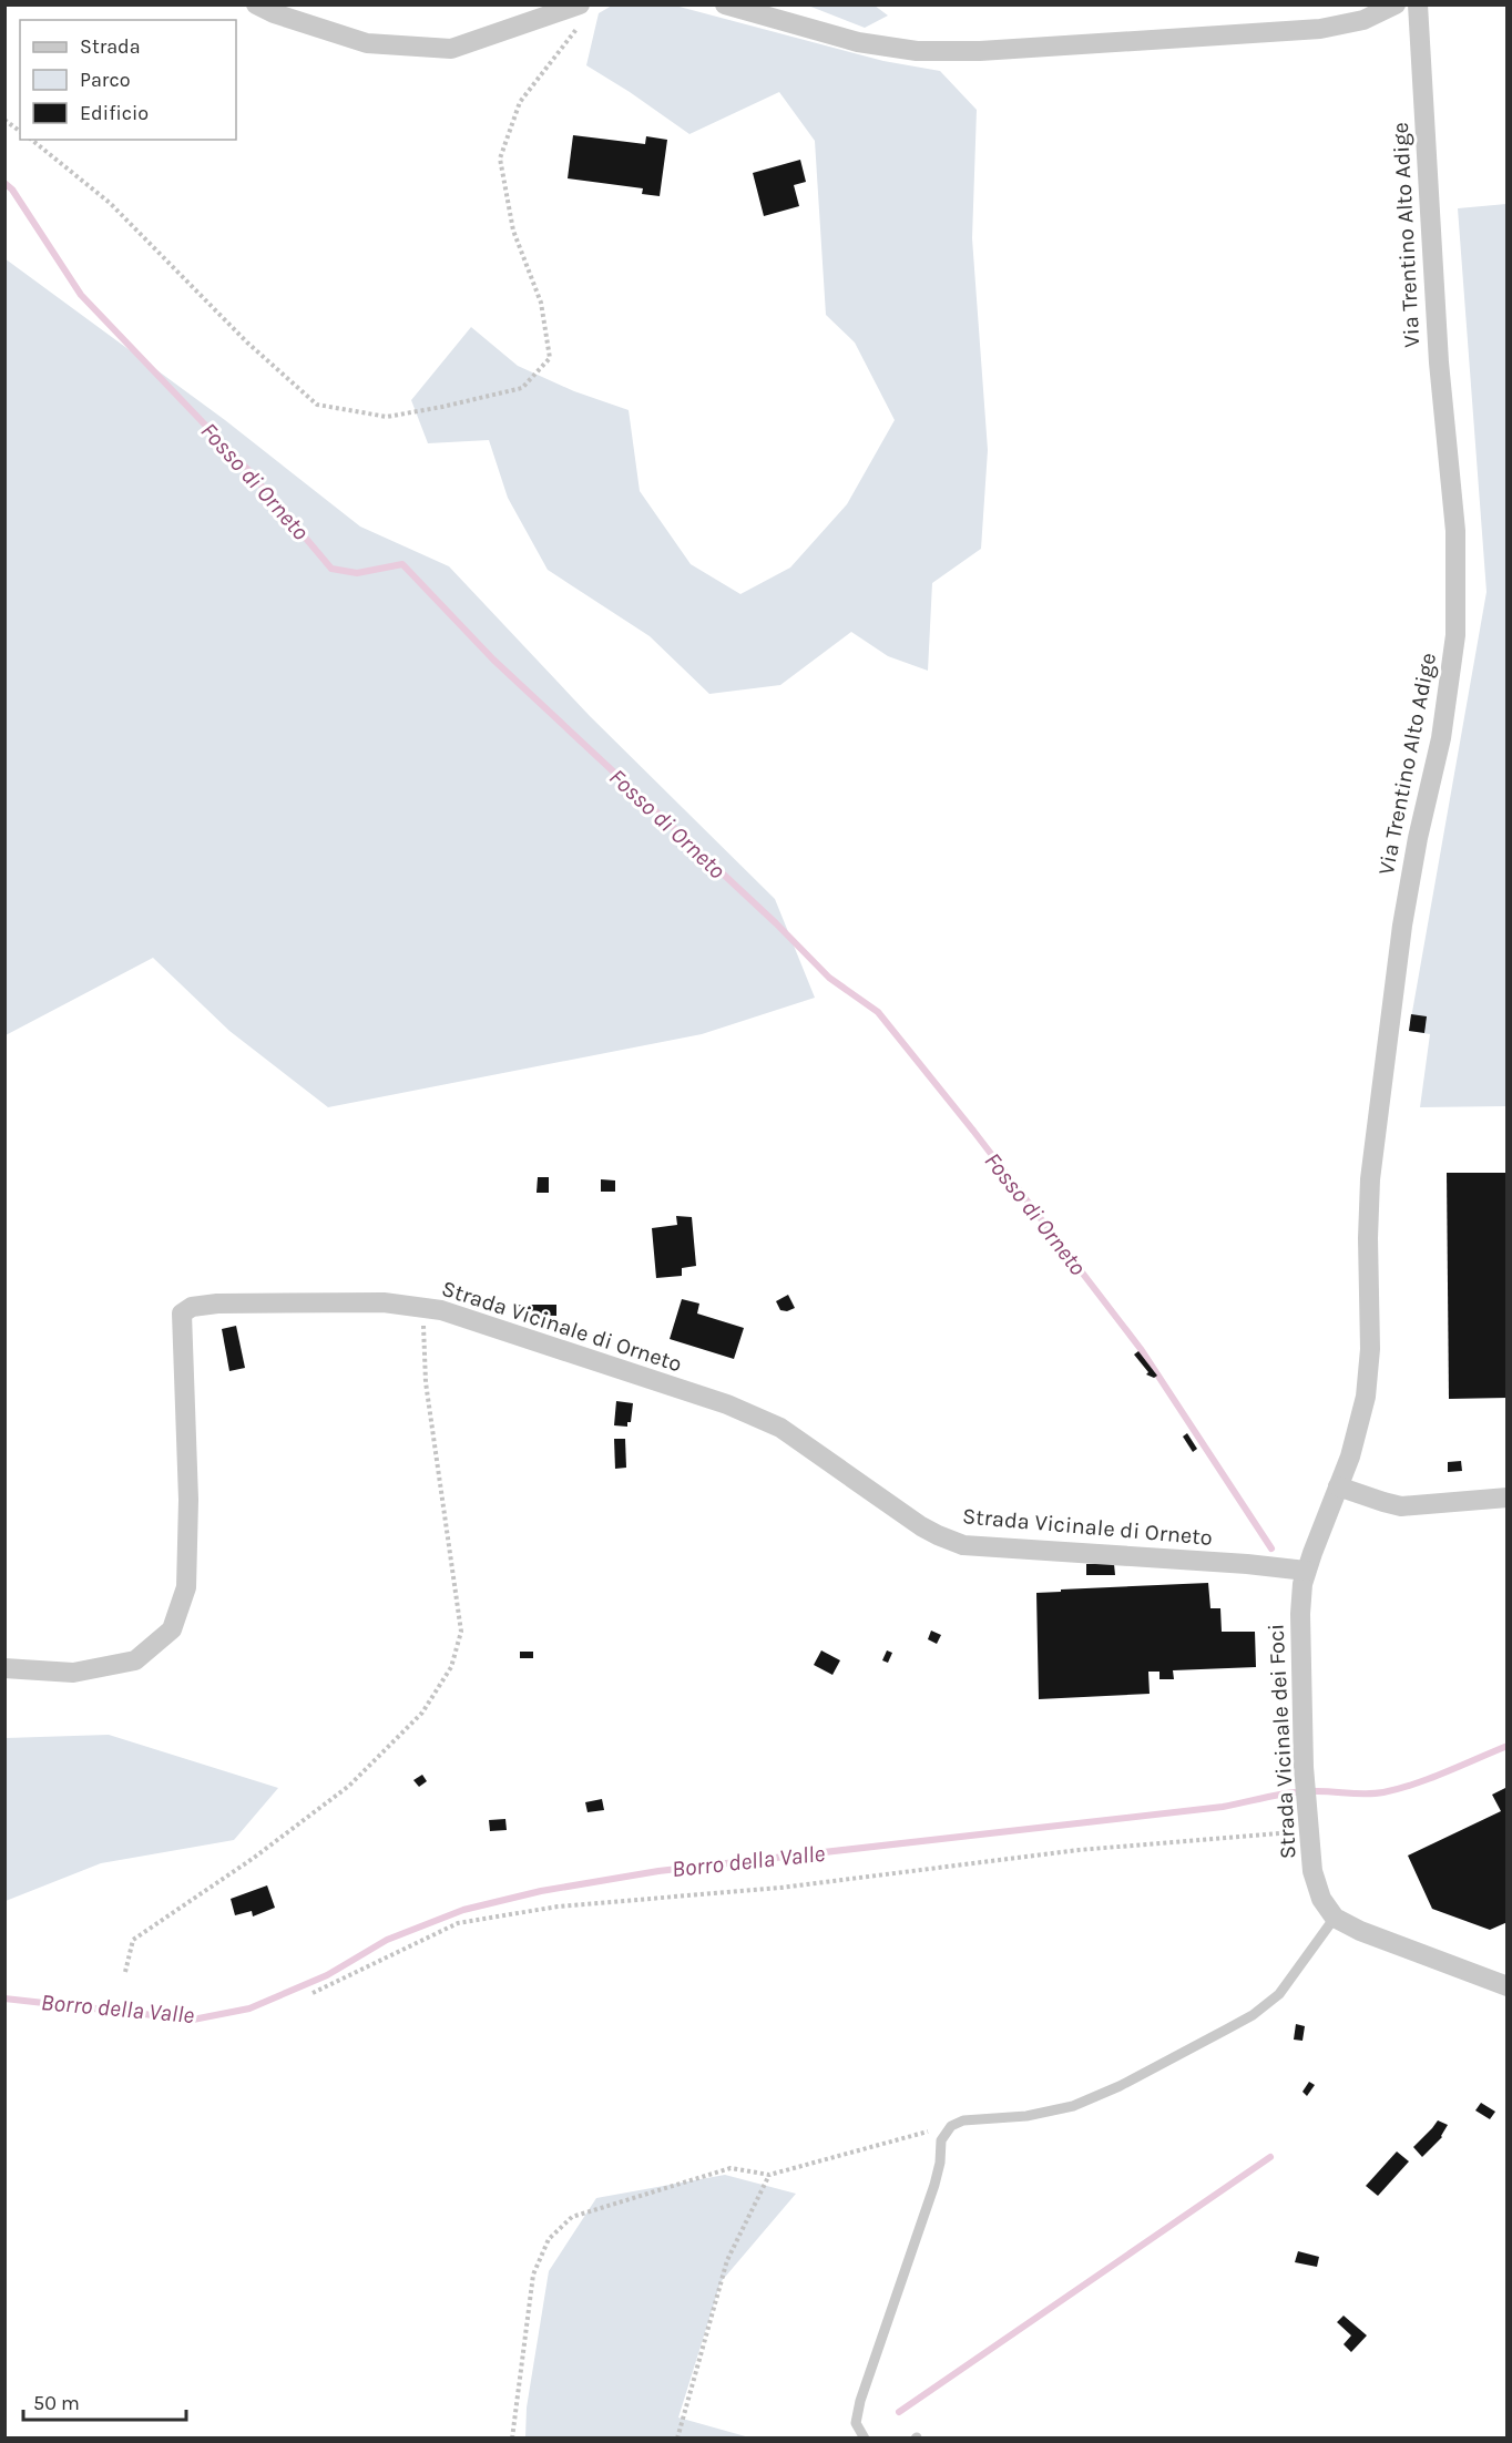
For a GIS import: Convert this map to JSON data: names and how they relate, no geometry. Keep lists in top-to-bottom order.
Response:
{
  "streets": {
    "street": ["Via Trentino Alto Adige", "Strada Vicinale di Orneto", "Strada Vicinale dei Foci"]
  },
  "crossings": [
    ["Via Trentino Alto Adige", "Strada Vicinale di Orneto"],
    ["Via Trentino Alto Adige", "Strada Vicinale dei Foci"],
    ["Strada Vicinale di Orneto", "Strada Vicinale dei Foci"]
  ],
  "water": ["Fosso di Orneto", "Borro della Valle"],
  "legend": ["Strada", "Parco", "Edificio"],
  "scale_bar": "50 m"
}
